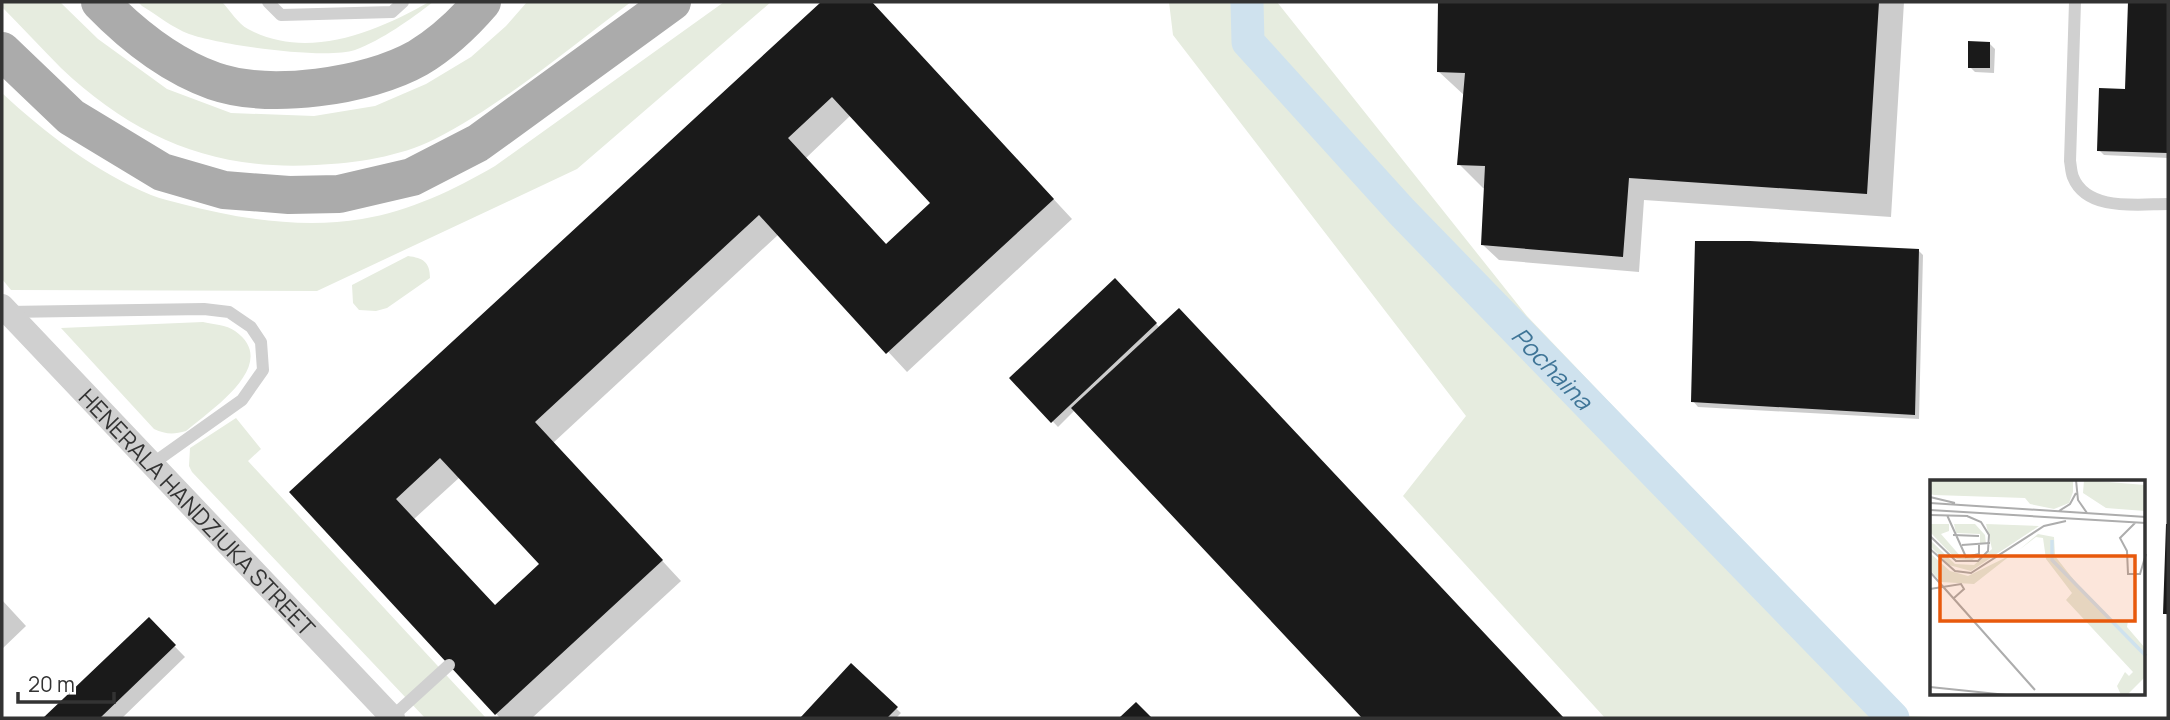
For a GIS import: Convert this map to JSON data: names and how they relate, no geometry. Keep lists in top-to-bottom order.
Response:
{
  "streets": {
    "street": ["HENERALA HANDZIUKA STREET"]
  },
  "water": ["Pochaina"],
  "scale_bar": "20 m"
}
